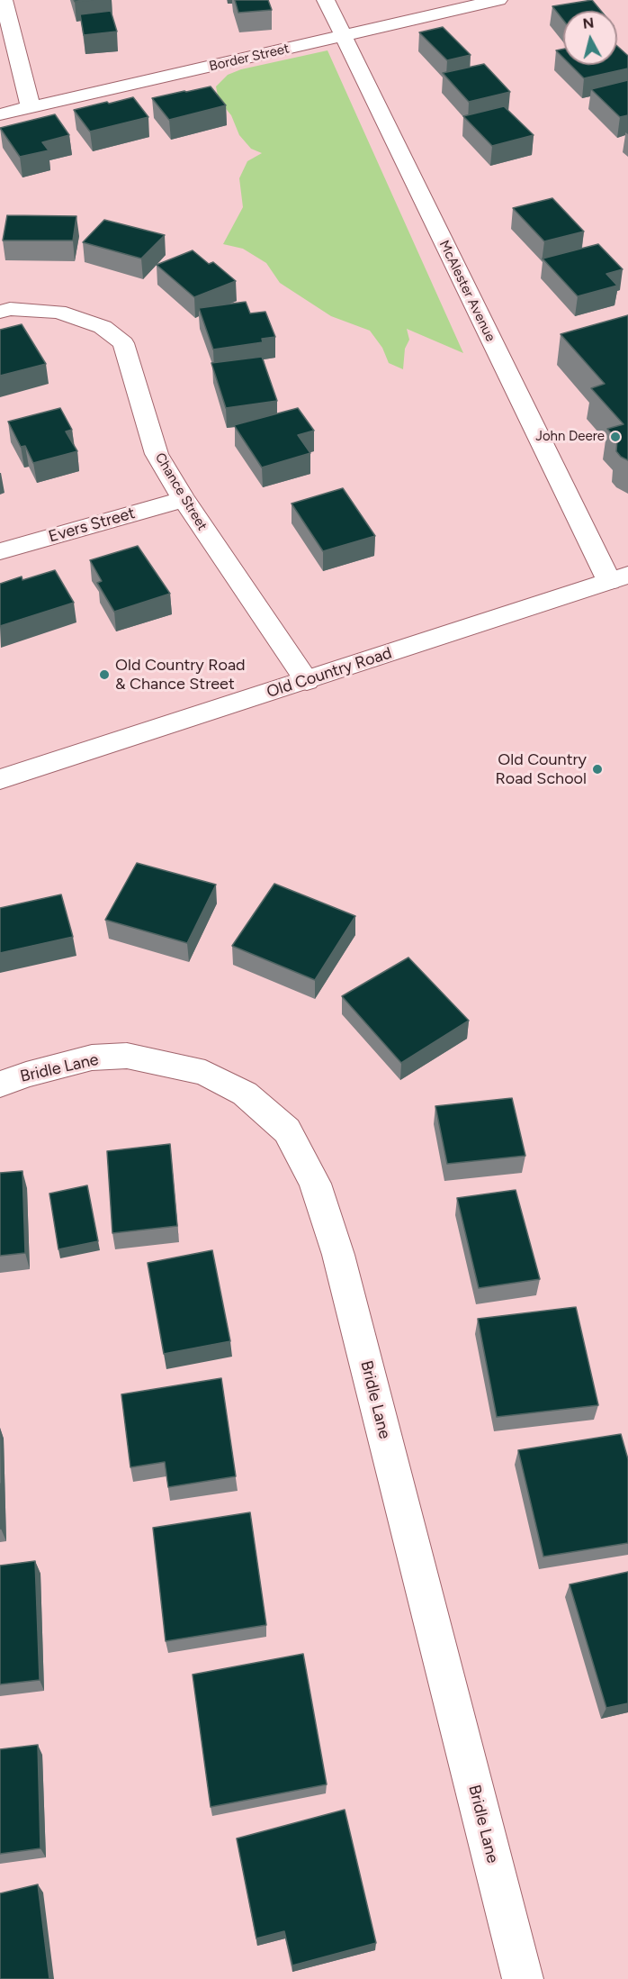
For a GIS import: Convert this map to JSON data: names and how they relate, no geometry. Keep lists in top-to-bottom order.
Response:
{
  "streets": {
    "street": [
      "Border Street",
      "McAlester Avenue",
      "Chance Street",
      "Evers Street",
      "Old Country Road",
      "Bridle Lane"
    ]
  },
  "crossings": [
    ["Border Street", "McAlester Avenue"],
    ["McAlester Avenue", "Old Country Road"],
    ["Chance Street", "Evers Street"],
    ["Chance Street", "Old Country Road"]
  ],
  "places": ["John Deere", "Old Country Road & Chance Street", "Old Country Road School"],
  "north": "top"
}
